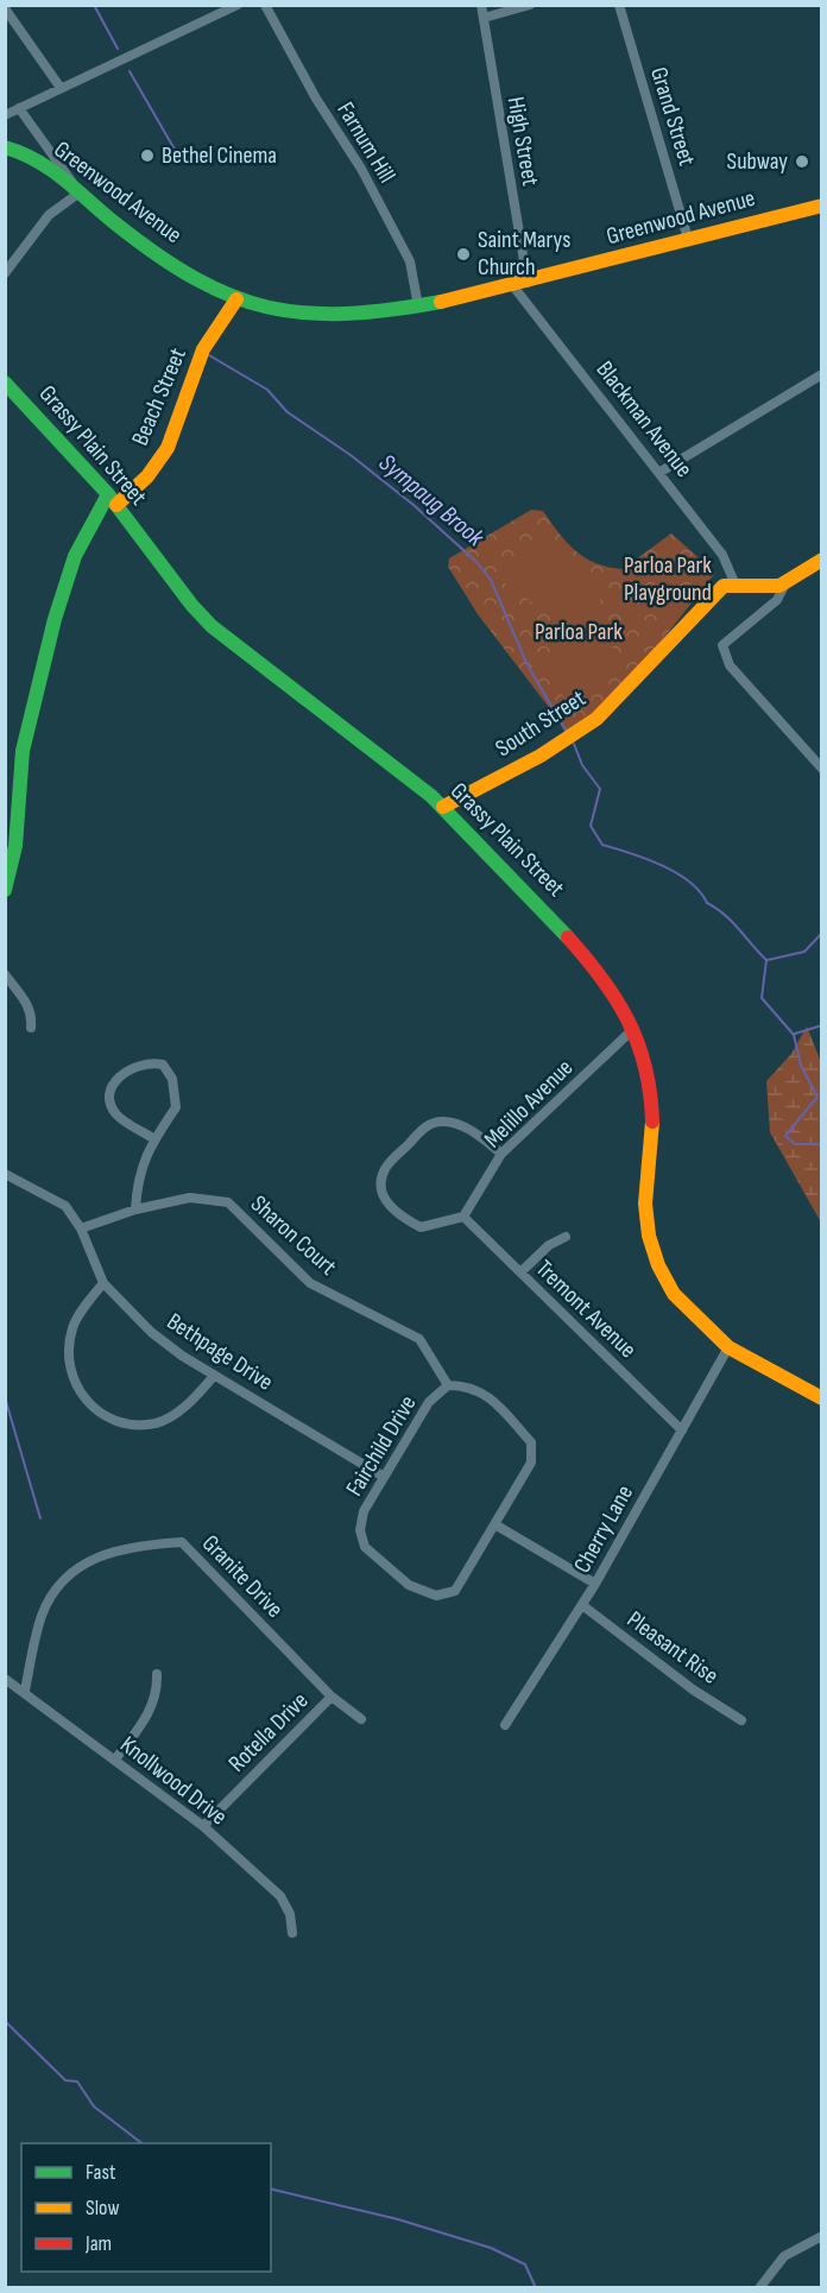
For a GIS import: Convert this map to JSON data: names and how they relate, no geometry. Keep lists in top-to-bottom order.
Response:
{
  "streets": {
    "main road": [
      "Greenwood Avenue",
      "Beach Street",
      "Grassy Plain Street",
      "South Street"
    ],
    "street": [
      "Grand Street",
      "High Street",
      "Farnum Hill",
      "Blackman Avenue",
      "Melillo Avenue",
      "Sharon Court",
      "Tremont Avenue",
      "Bethpage Drive",
      "Fairchild Drive",
      "Cherry Lane",
      "Granite Drive",
      "Pleasant Rise",
      "Rotella Drive",
      "Knollwood Drive"
    ]
  },
  "crossings": [
    ["Grand Street", "Greenwood Avenue"],
    ["High Street", "Greenwood Avenue"],
    ["High Street", "Blackman Avenue"],
    ["Farnum Hill", "Greenwood Avenue"],
    ["Greenwood Avenue", "Beach Street"],
    ["Greenwood Avenue", "Blackman Avenue"],
    ["Beach Street", "Grassy Plain Street"],
    ["Blackman Avenue", "South Street"],
    ["Grassy Plain Street", "South Street"],
    ["Grassy Plain Street", "Melillo Avenue"],
    ["Grassy Plain Street", "Cherry Lane"],
    ["Melillo Avenue", "Tremont Avenue"],
    ["Sharon Court", "Bethpage Drive"],
    ["Sharon Court", "Fairchild Drive"],
    ["Tremont Avenue", "Cherry Lane"],
    ["Bethpage Drive", "Fairchild Drive"],
    ["Cherry Lane", "Pleasant Rise"],
    ["Granite Drive", "Rotella Drive"],
    ["Granite Drive", "Knollwood Drive"],
    ["Rotella Drive", "Knollwood Drive"]
  ],
  "water": ["Sympaug Brook"],
  "parks": ["Parloa Park Playground", "Parloa Park"],
  "places": ["Bethel Cinema", "Subway", "Saint Marys Church"],
  "legend": ["Fast", "Slow", "Jam"]
}
